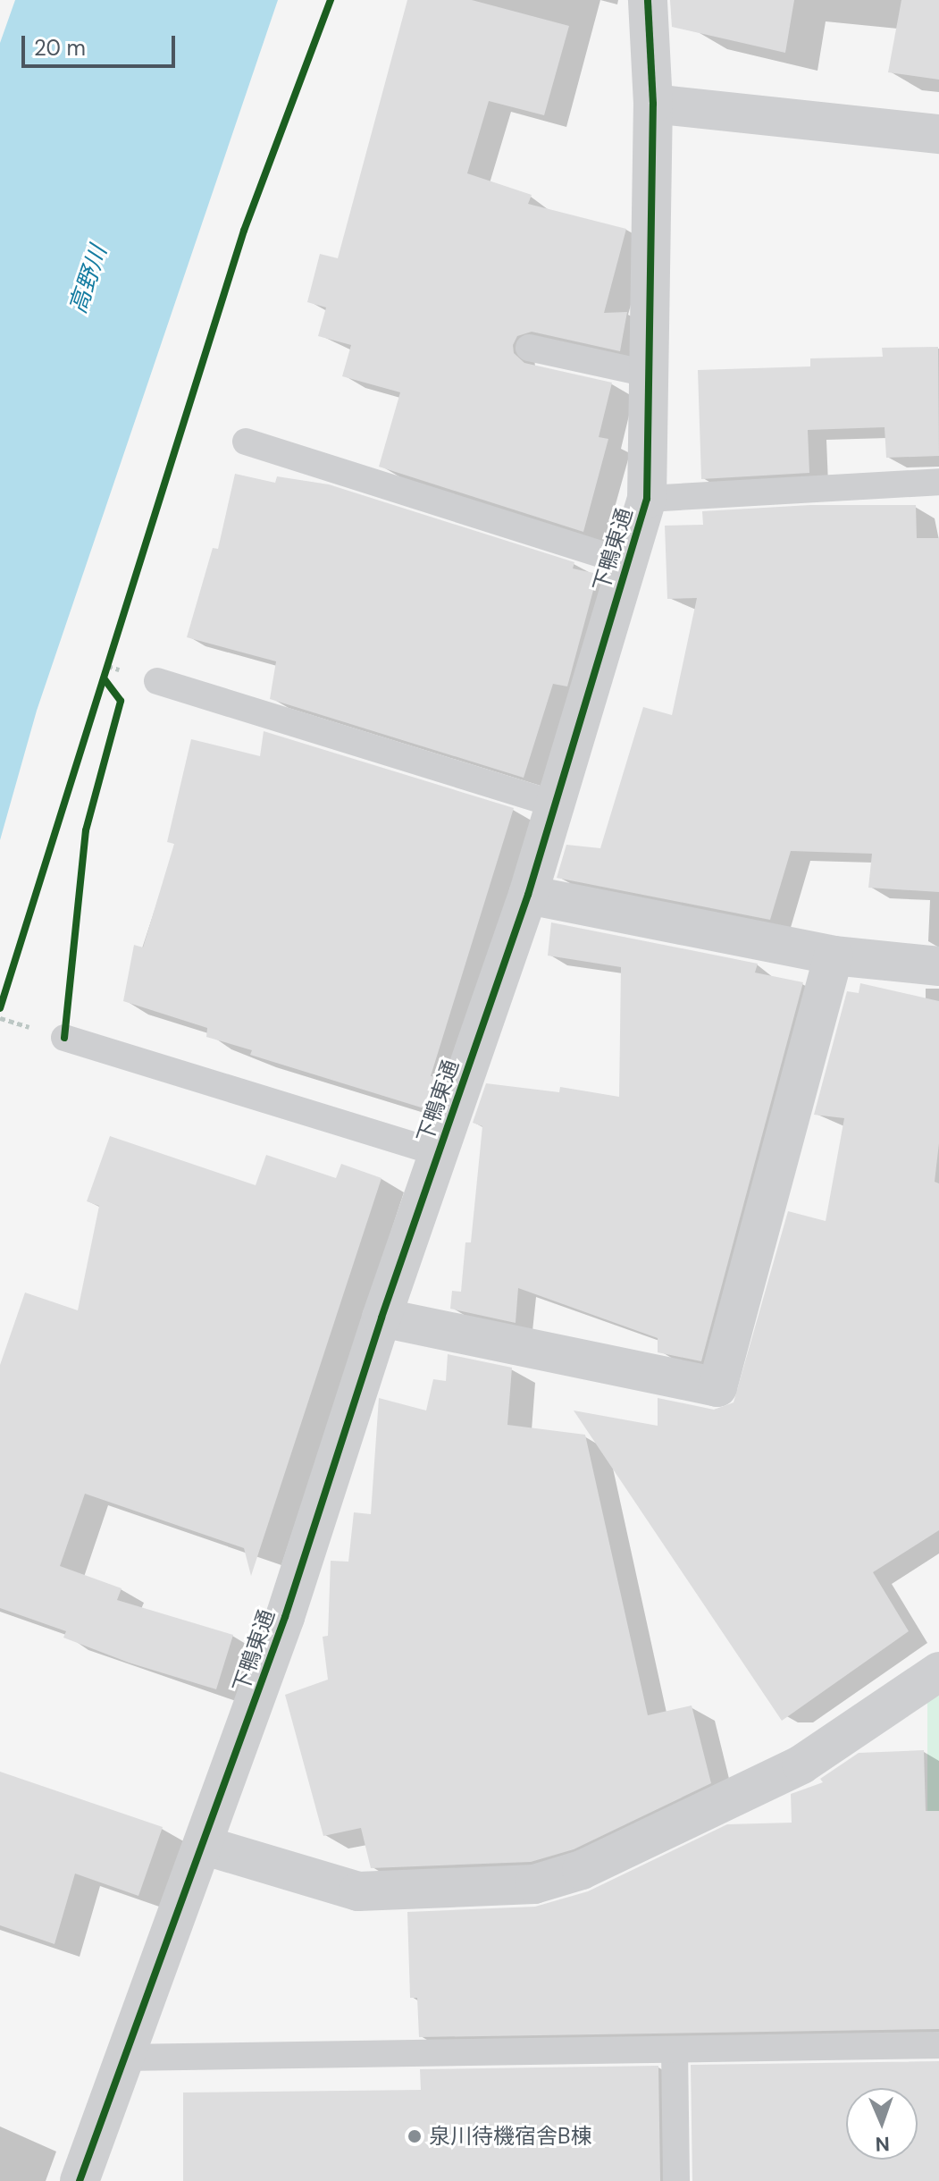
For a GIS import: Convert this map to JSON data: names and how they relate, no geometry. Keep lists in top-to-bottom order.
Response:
{
  "streets": {
    "street": ["下鴨東通"]
  },
  "water": ["高野川"],
  "places": ["泉川待機宿舎B棟"],
  "scale_bar": "20 m",
  "north": "bottom"
}
